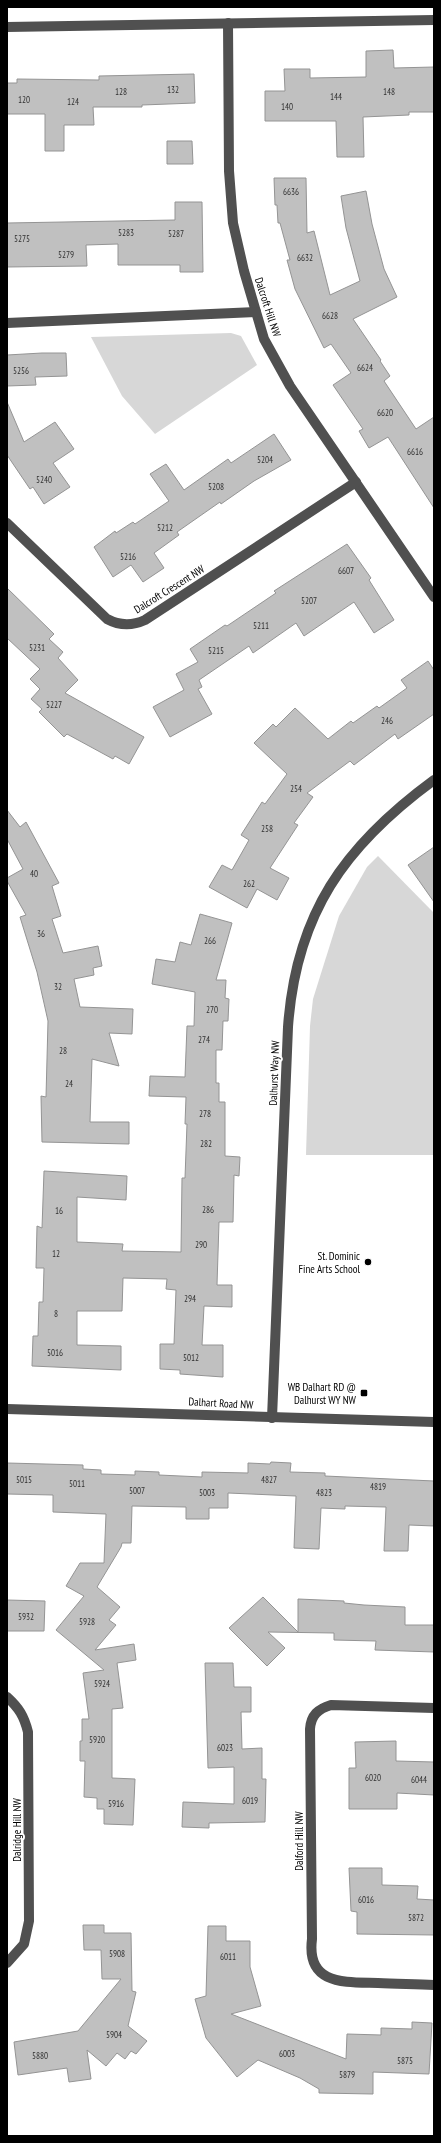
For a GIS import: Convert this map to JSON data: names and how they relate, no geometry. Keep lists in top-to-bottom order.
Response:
{
  "streets": {
    "street": [
      "Dalcroft Hill NW",
      "Dalcroft Crescent NW",
      "Dalhurst Way NW",
      "Dalhart Road NW",
      "Dalridge Hill NW",
      "Dalford Hill NW"
    ]
  },
  "crossings": [
    ["Dalcroft Hill NW", "Dalcroft Crescent NW"],
    ["Dalhurst Way NW", "Dalhart Road NW"]
  ],
  "places": {
    "other": ["St. Dominic Fine Arts School"],
    "transit": ["WB Dalhart RD @ Dalhurst WY NW"]
  },
  "house_numbers": [
    "132",
    "128",
    "148",
    "144",
    "120",
    "124",
    "140",
    "6636",
    "5283",
    "5287",
    "5275",
    "5279",
    "6632",
    "6628",
    "6624",
    "5256",
    "6620",
    "6616",
    "5204",
    "5240",
    "5208",
    "5212",
    "5216",
    "6607",
    "5207",
    "5211",
    "5231",
    "5215",
    "5227",
    "246",
    "254",
    "258",
    "40",
    "262",
    "36",
    "266",
    "32",
    "270",
    "274",
    "28",
    "24",
    "278",
    "282",
    "286",
    "16",
    "290",
    "12",
    "294",
    "8",
    "5016",
    "5012",
    "5015",
    "4827",
    "5011",
    "4819",
    "5007",
    "5003",
    "4823",
    "5932",
    "5928",
    "5924",
    "5920",
    "6023",
    "6020",
    "6044",
    "6019",
    "5916",
    "6016",
    "5872",
    "5908",
    "6011",
    "5904",
    "6003",
    "5880",
    "5875",
    "5879"
  ]
}
